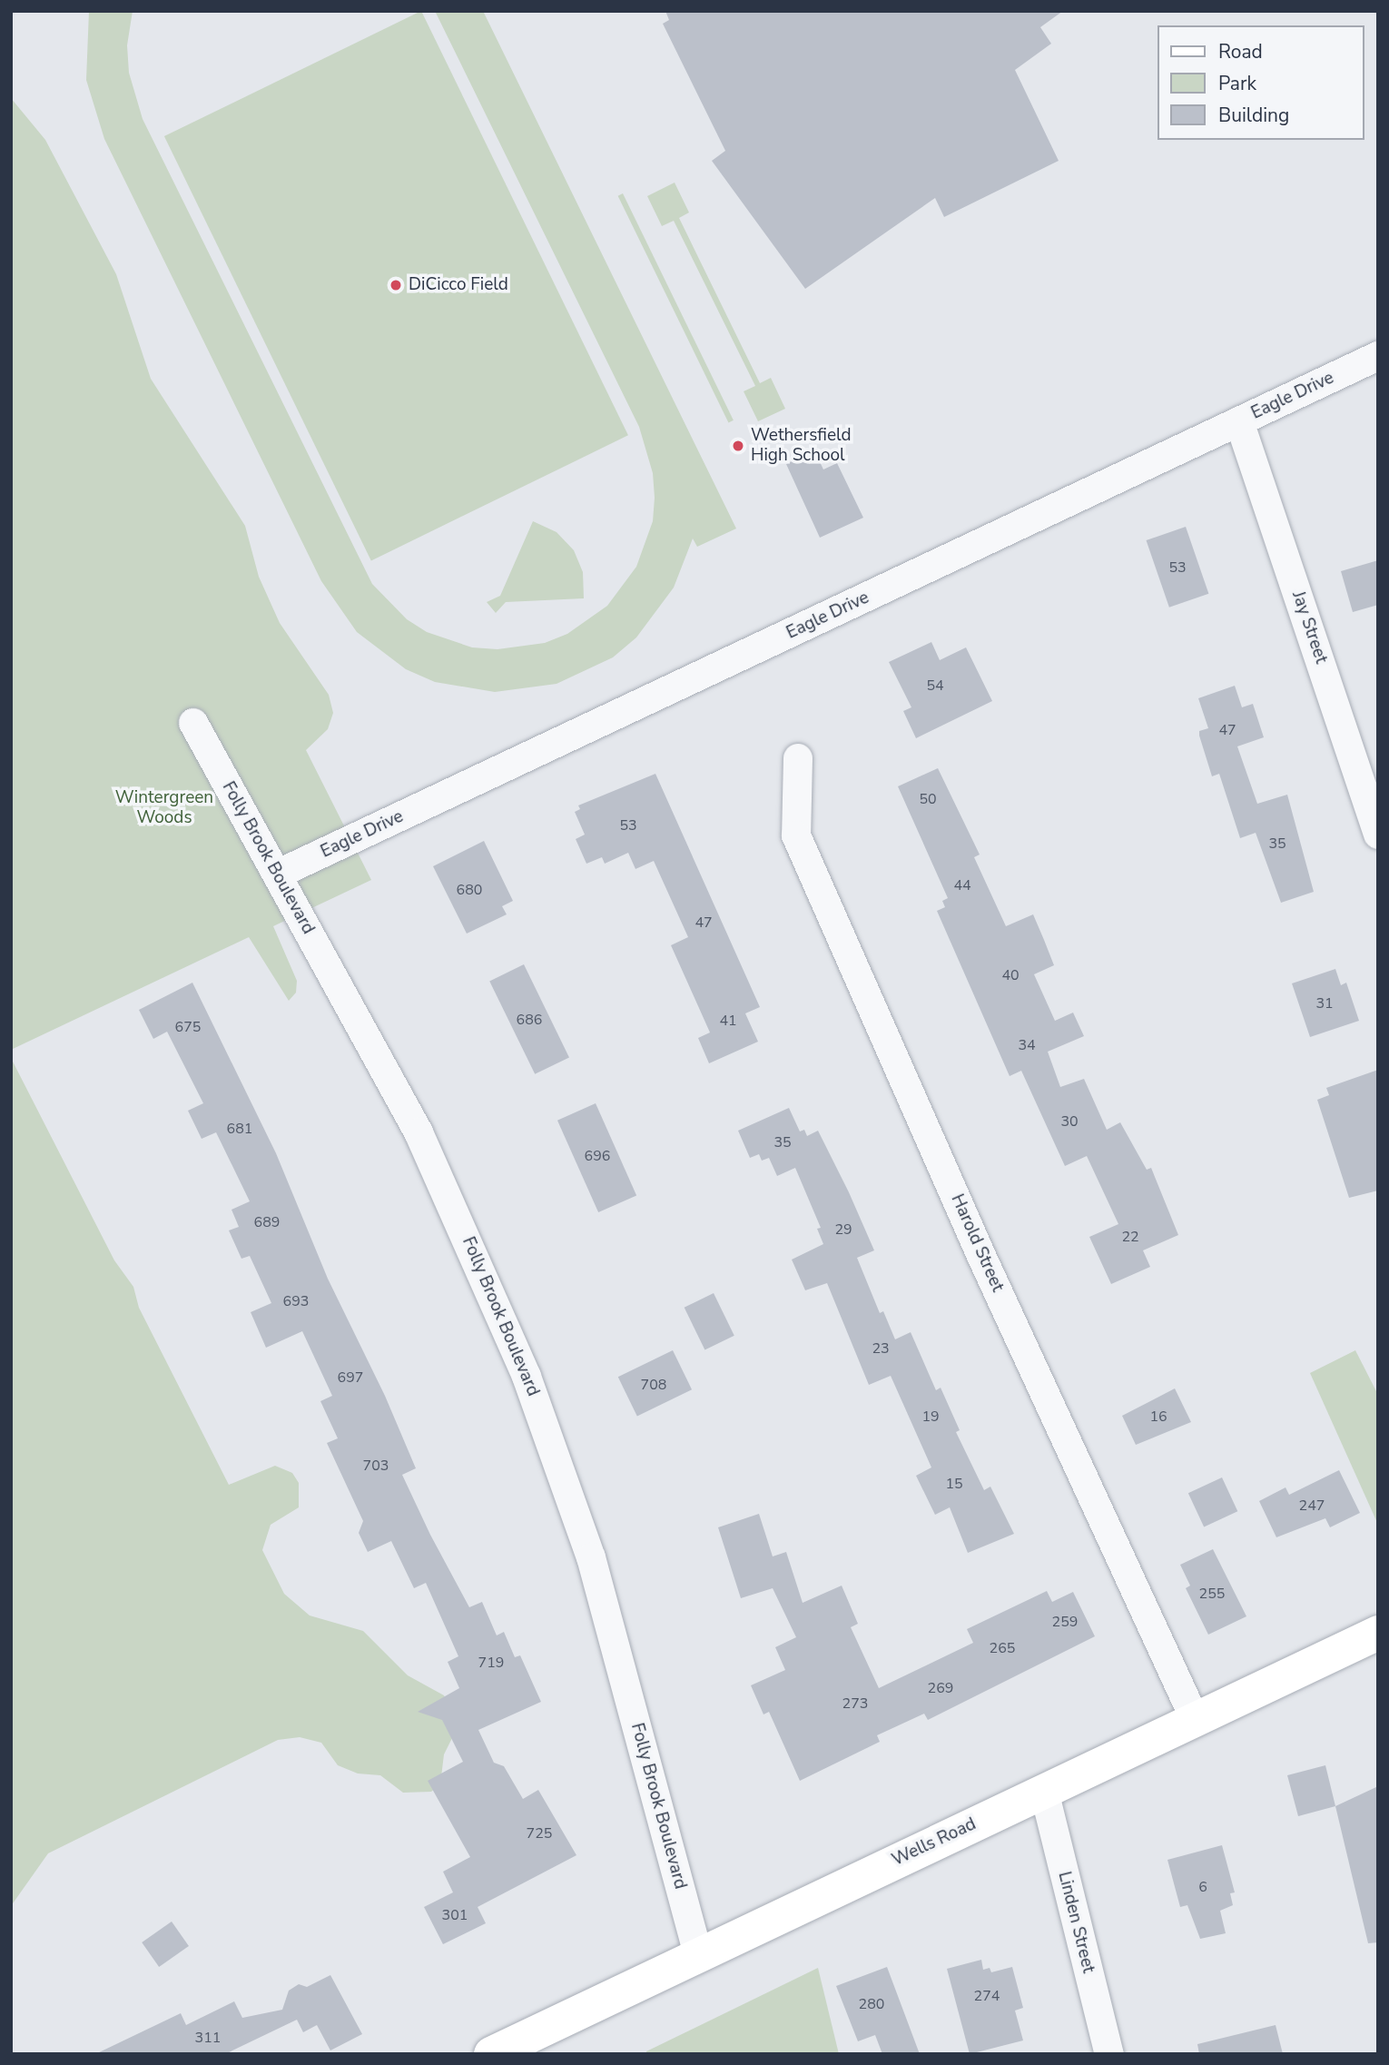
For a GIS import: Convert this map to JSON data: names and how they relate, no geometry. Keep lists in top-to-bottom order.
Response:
{
  "streets": {
    "main road": ["Wells Road"],
    "street": [
      "Eagle Drive",
      "Jay Street",
      "Folly Brook Boulevard",
      "Harold Street",
      "Linden Street"
    ]
  },
  "crossings": [
    ["Eagle Drive", "Jay Street"],
    ["Eagle Drive", "Folly Brook Boulevard"],
    ["Folly Brook Boulevard", "Wells Road"],
    ["Harold Street", "Wells Road"],
    ["Wells Road", "Linden Street"]
  ],
  "parks": ["Wintergreen Woods"],
  "places": ["DiCicco Field", "Wethersfield High School"],
  "house_numbers": [
    "53",
    "54",
    "47",
    "50",
    "53",
    "35",
    "44",
    "680",
    "47",
    "40",
    "31",
    "686",
    "41",
    "675",
    "34",
    "30",
    "681",
    "35",
    "696",
    "689",
    "29",
    "22",
    "693",
    "23",
    "697",
    "708",
    "19",
    "16",
    "703",
    "15",
    "247",
    "255",
    "259",
    "265",
    "719",
    "269",
    "273",
    "725",
    "6",
    "301",
    "274",
    "280",
    "311"
  ],
  "legend": ["Road", "Park", "Building"]
}
